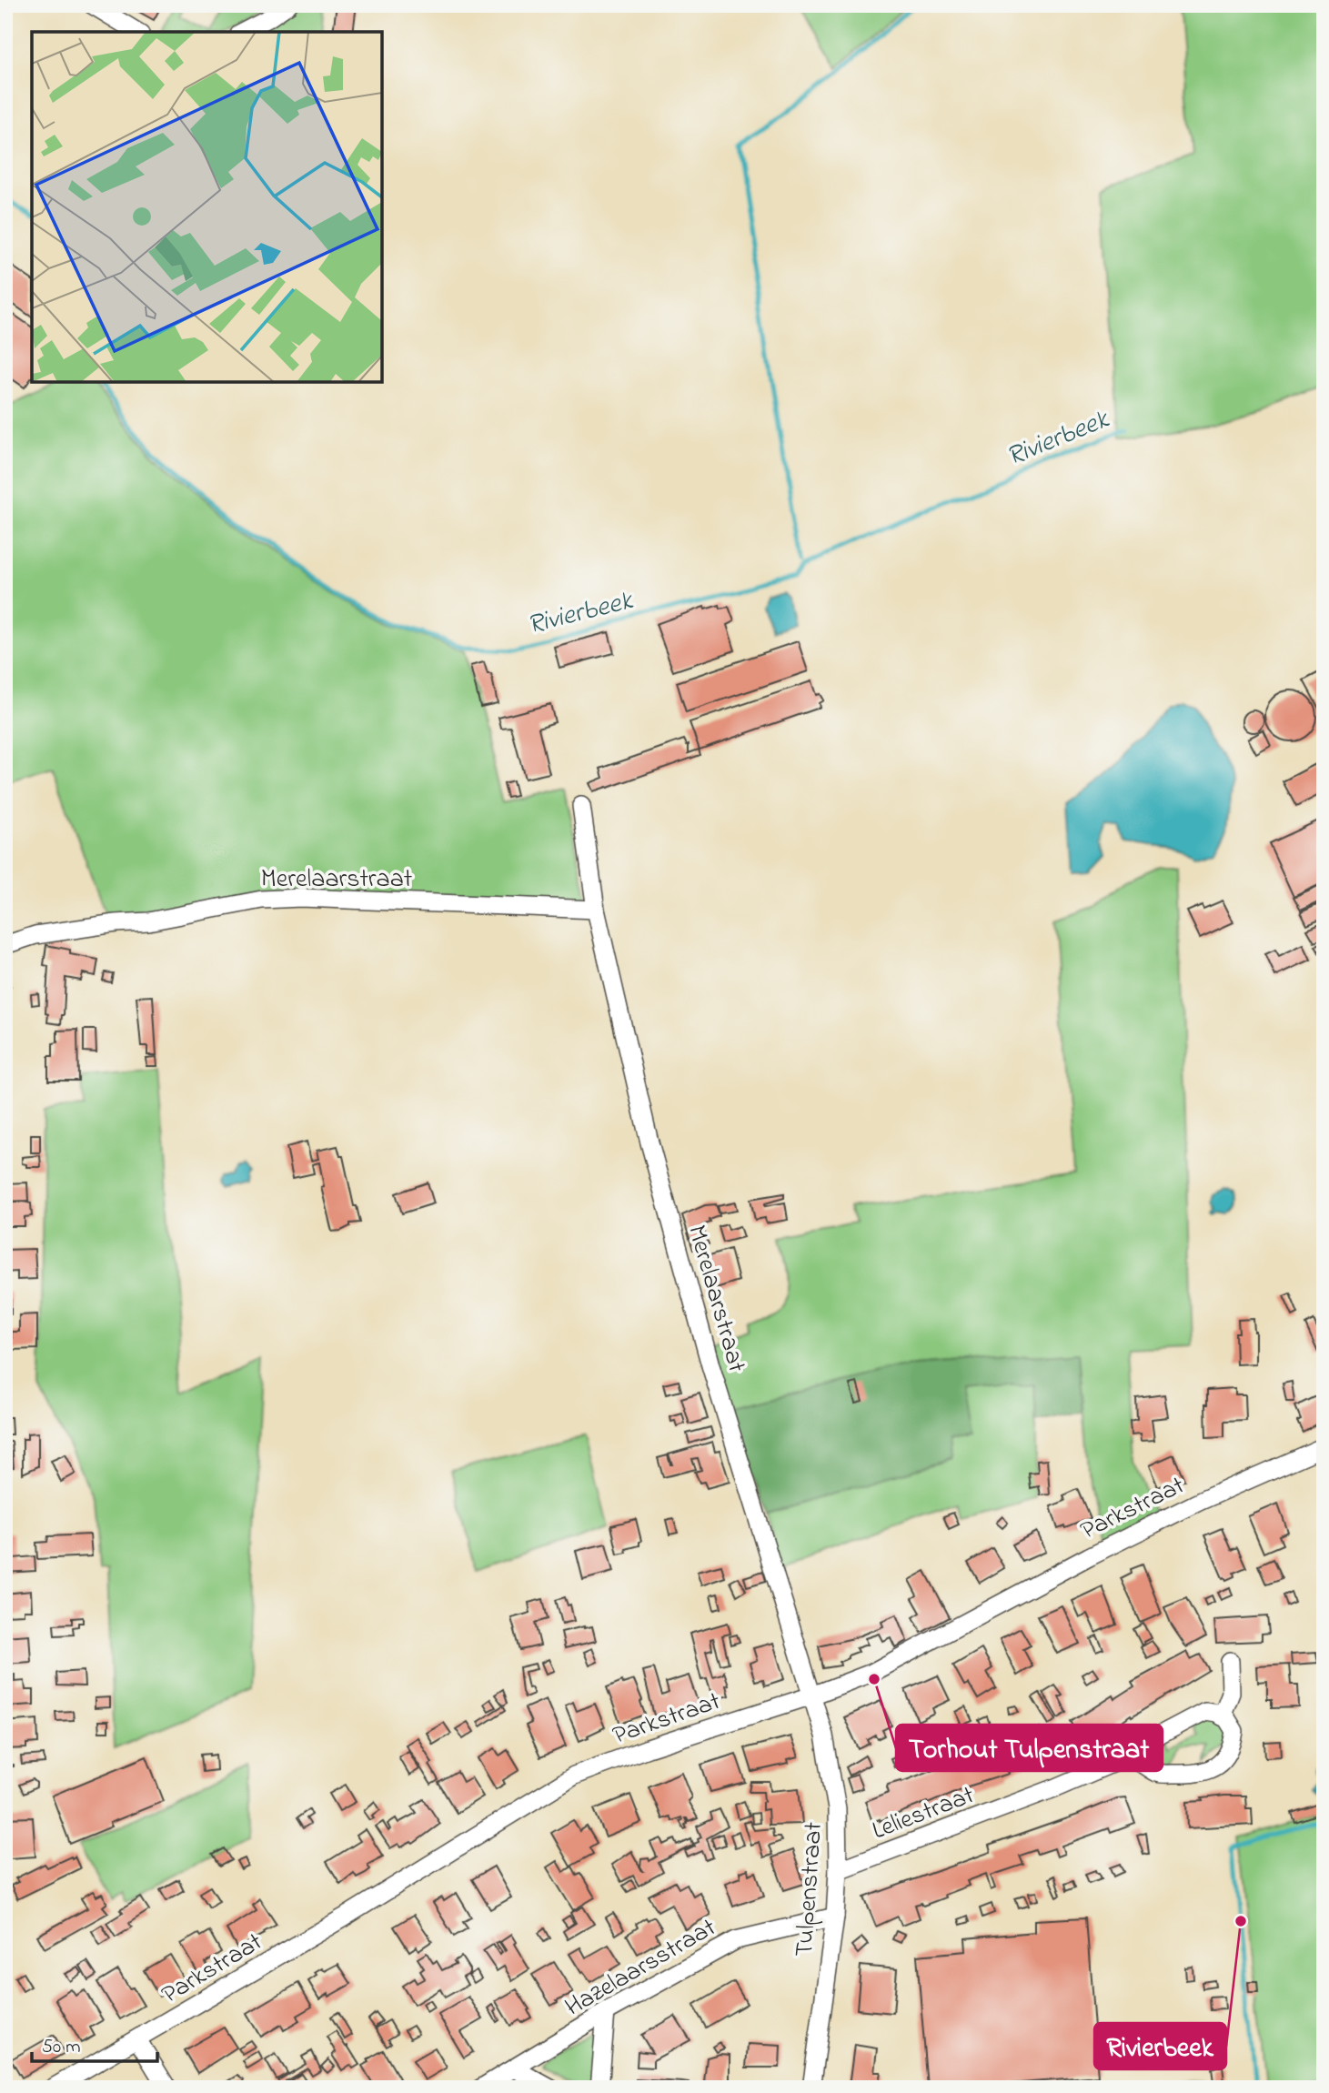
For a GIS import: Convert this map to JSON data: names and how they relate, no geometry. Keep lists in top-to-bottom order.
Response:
{
  "streets": {
    "street": [
      "Merelaarstraat",
      "Parkstraat",
      "Leliestraat",
      "Tulpenstraat",
      "Hazelaarsstraat"
    ]
  },
  "crossings": [
    ["Merelaarstraat", "Parkstraat"],
    ["Merelaarstraat", "Tulpenstraat"],
    ["Parkstraat", "Tulpenstraat"],
    ["Leliestraat", "Tulpenstraat"],
    ["Tulpenstraat", "Hazelaarsstraat"]
  ],
  "water": ["Rivierbeek"],
  "places": ["Torhout Tulpenstraat", "Rivierbeek"],
  "scale_bar": "50 m"
}
